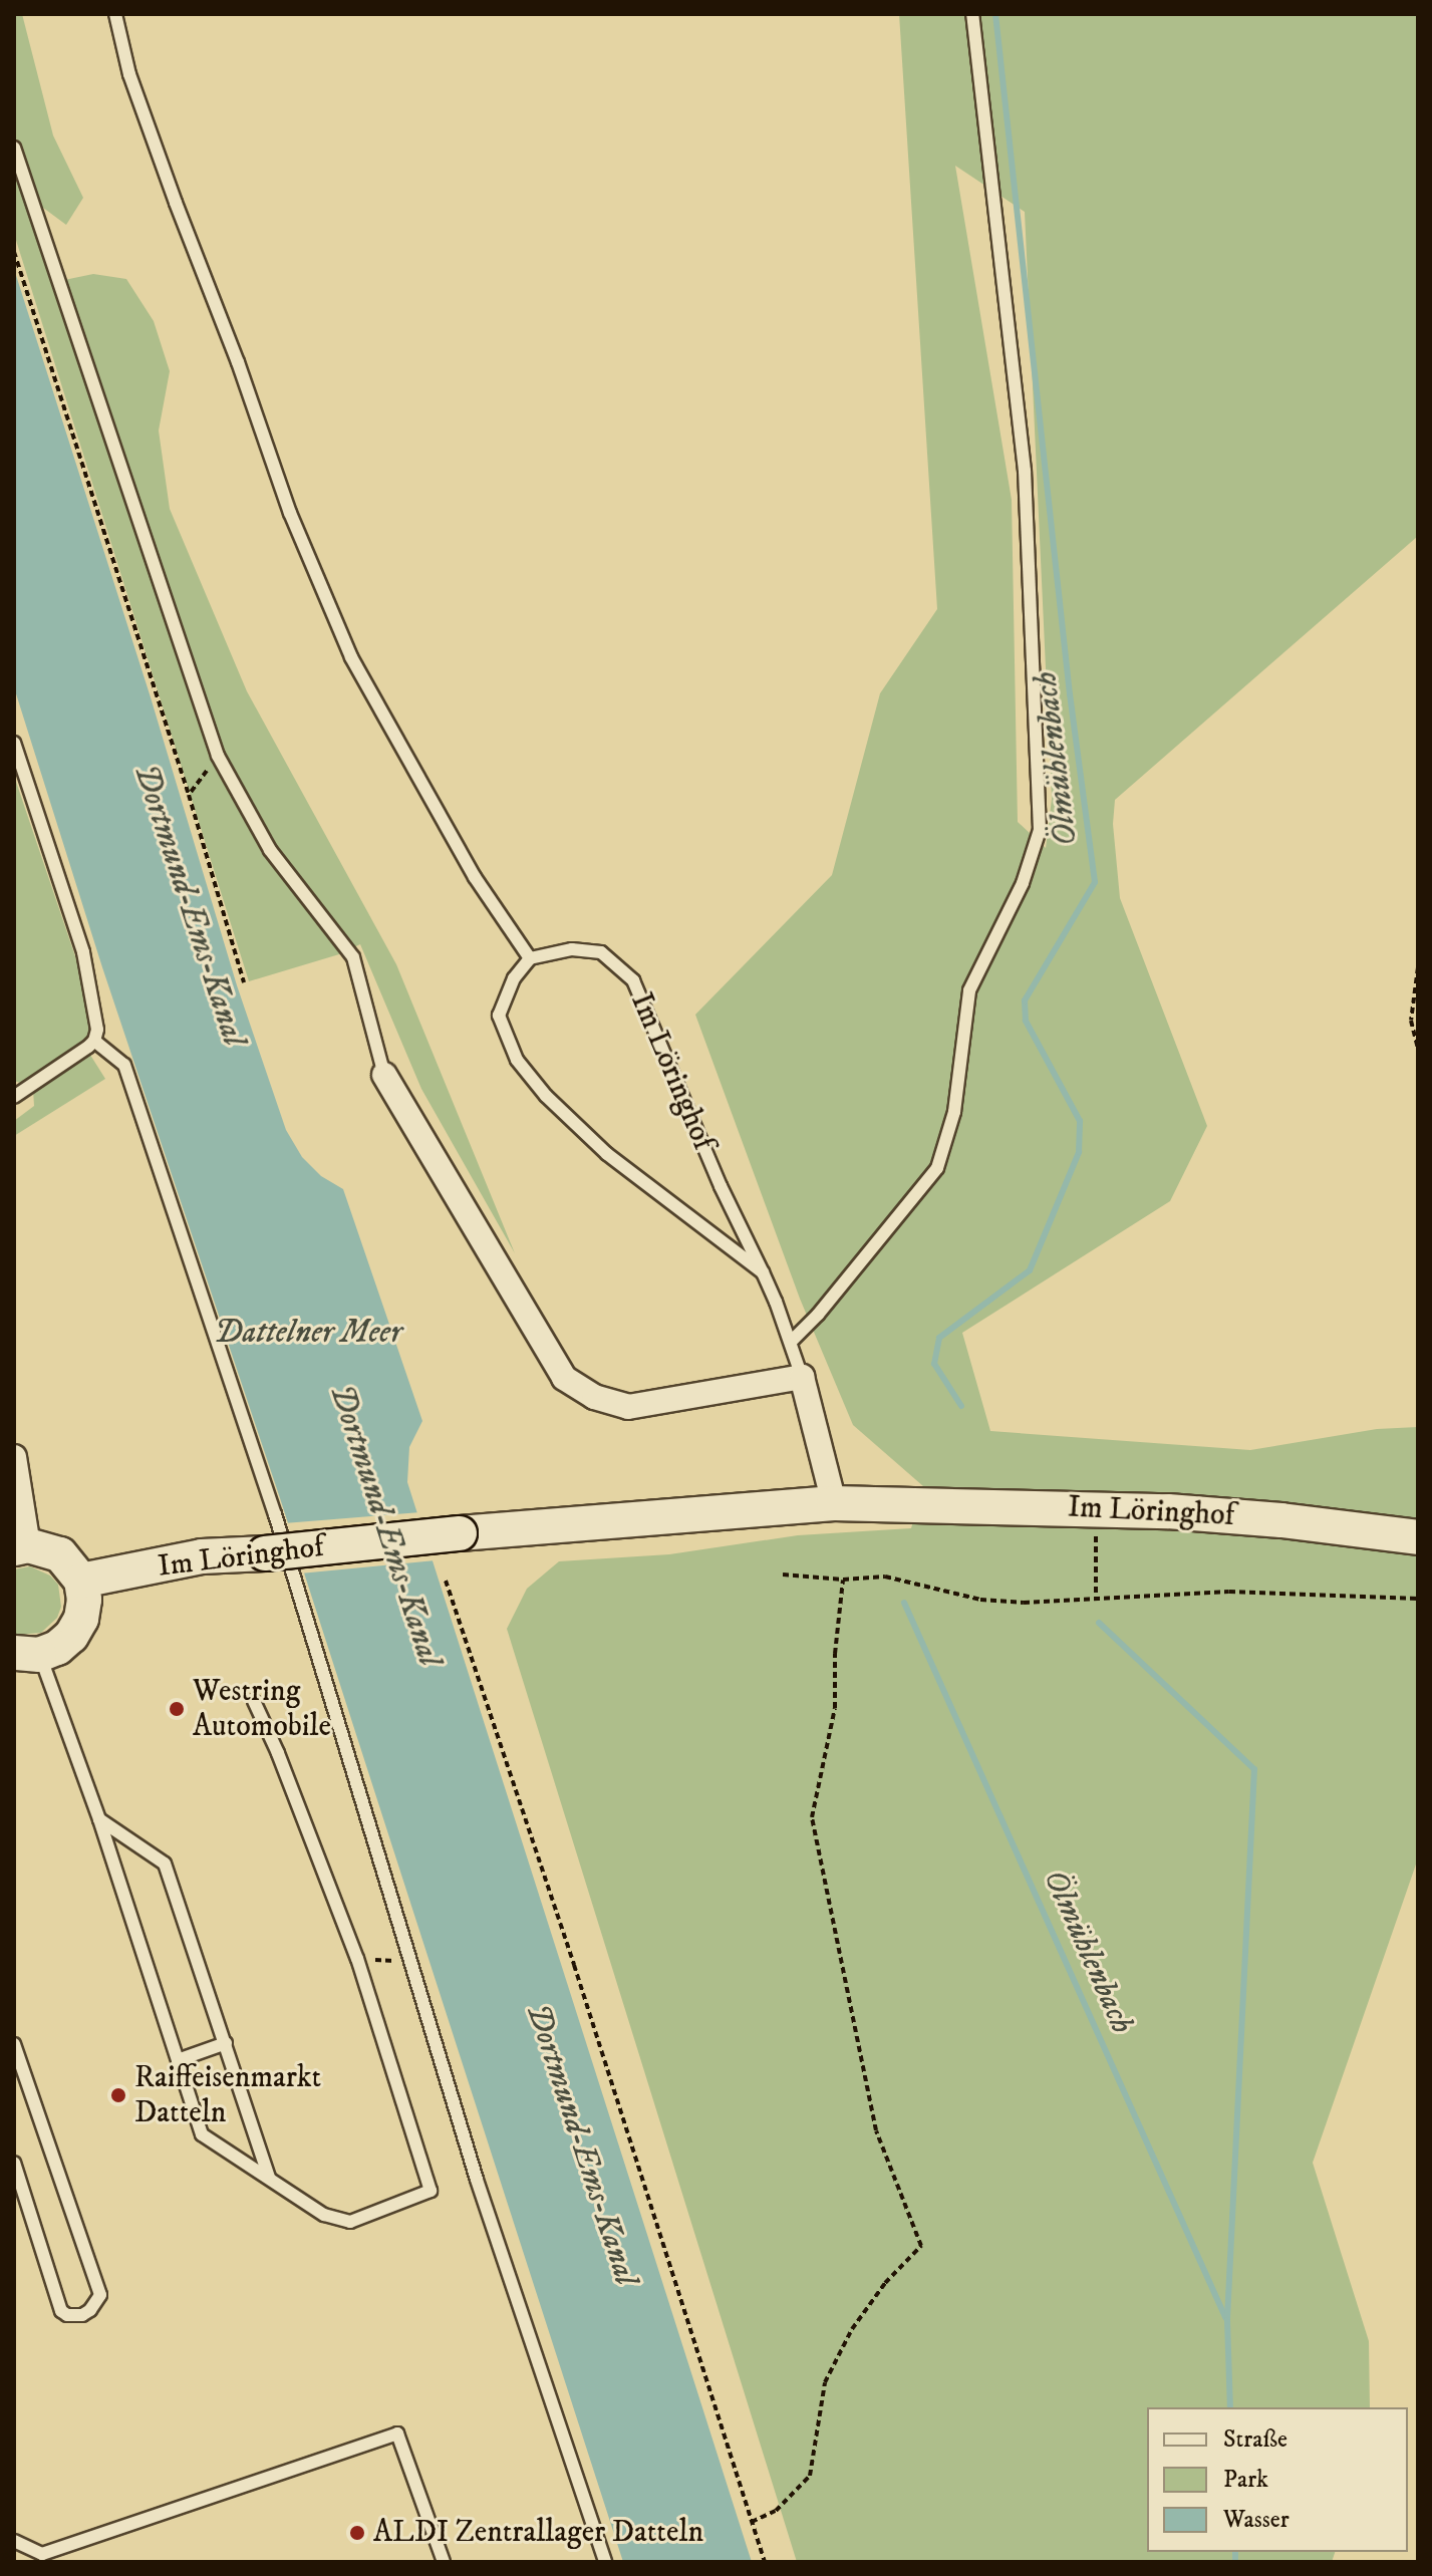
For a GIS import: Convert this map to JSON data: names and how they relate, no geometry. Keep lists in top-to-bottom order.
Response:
{
  "streets": {
    "street": ["Im Löringhof"]
  },
  "water": ["Ölmühlenbach", "Dortmund-Ems-Kanal", "Dattelner Meer"],
  "places": ["Westring Automobile", "Raiffeisenmarkt Datteln", "ALDI Zentrallager Datteln"],
  "legend": ["Straße", "Park", "Wasser"]
}
